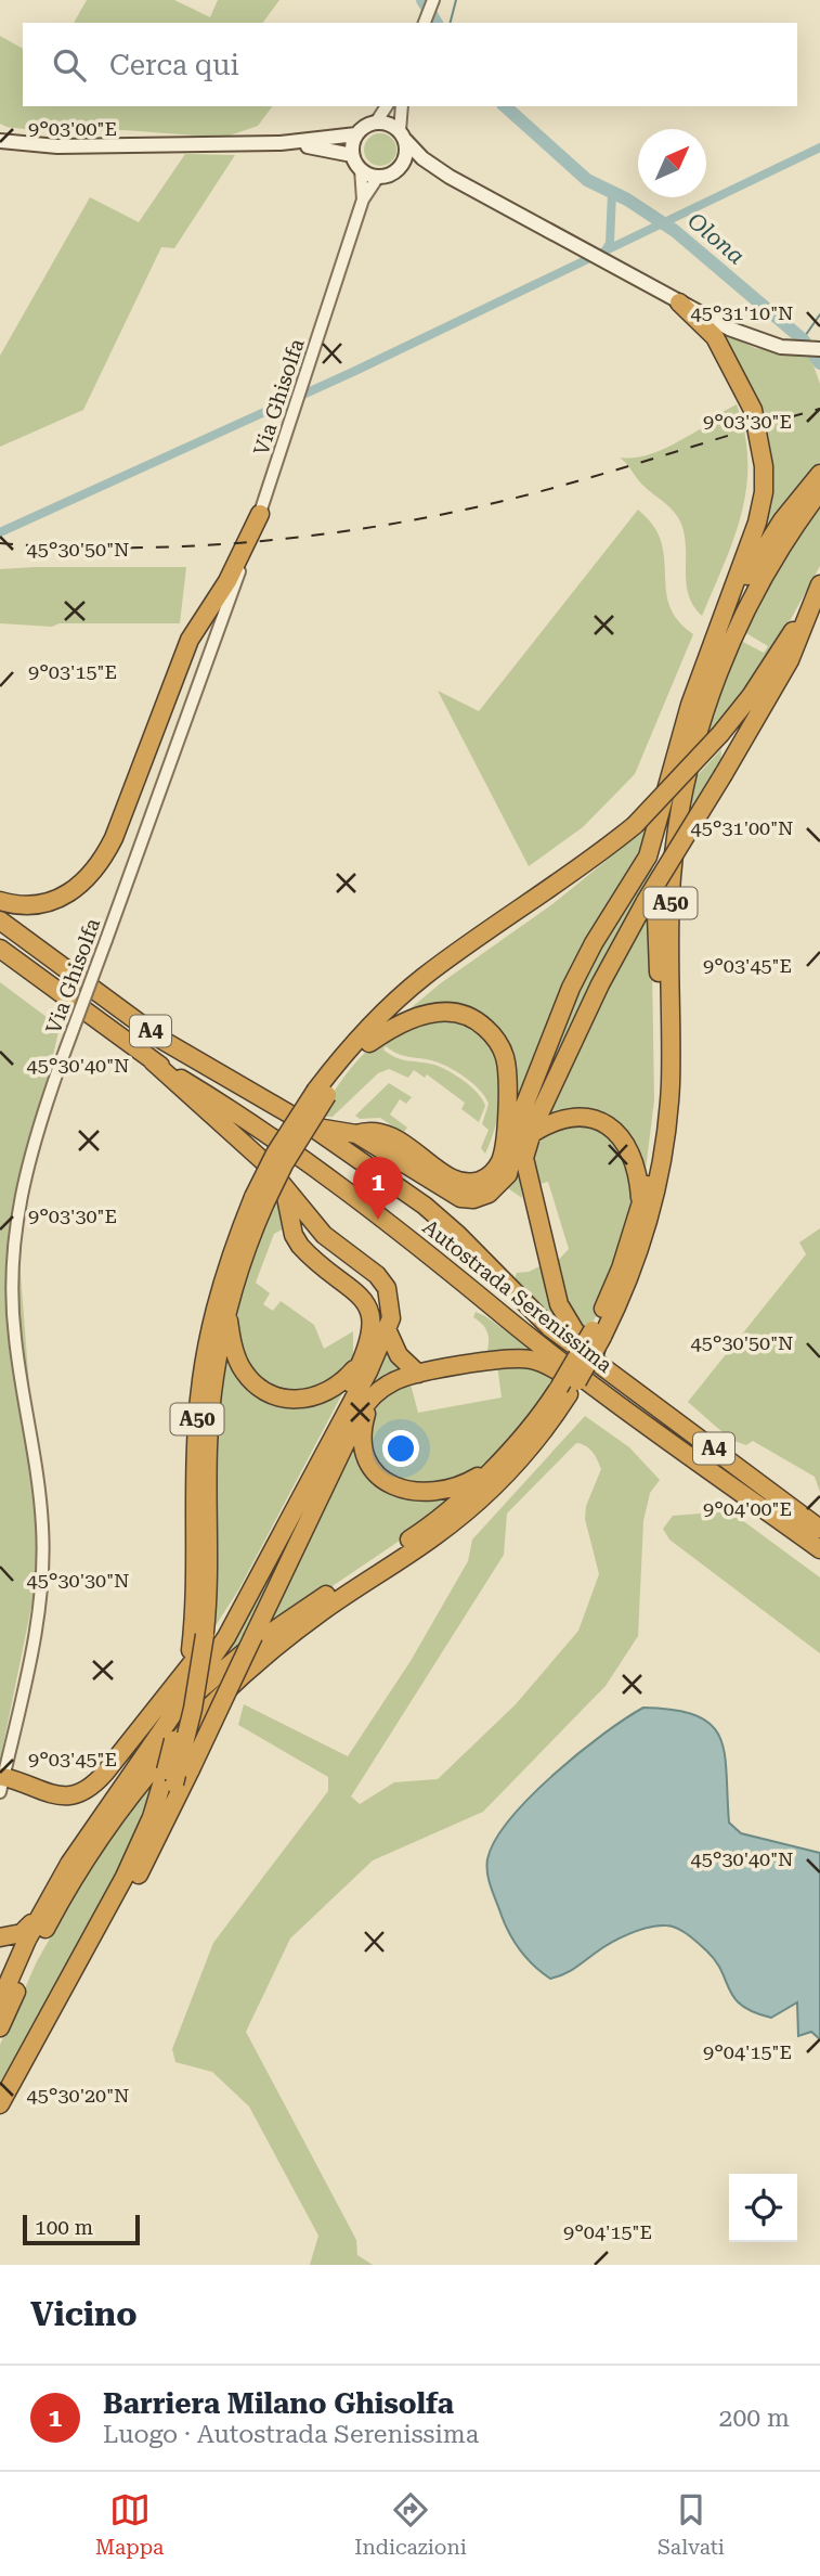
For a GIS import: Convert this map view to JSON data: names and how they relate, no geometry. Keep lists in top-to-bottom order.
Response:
{
  "streets": {
    "highway": ["A50", "A4", "Autostrada Serenissima"],
    "street": ["Via Ghisolfa"]
  },
  "water": ["Olona"],
  "scale_bar": "100 m",
  "north": "top right",
  "page": {
    "search": "Cerca qui",
    "pins": "1",
    "scale": "100 m",
    "heading": "Vicino",
    "list": [
      {
        "mark": "1",
        "name": "Barriera Milano Ghisolfa",
        "note": "Luogo · Autostrada Serenissima",
        "value": "200 m"
      }
    ],
    "nav": ["Mappa", "Indicazioni", "Salvati"]
  },
  "coordinates": [
    "9°03'00\"E",
    "45°31'10\"N",
    "9°03'30\"E",
    "45°30'50\"N",
    "9°03'15\"E",
    "45°31'00\"N",
    "9°03'45\"E",
    "45°30'40\"N",
    "9°04'00\"E",
    "45°30'30\"N",
    "9°04'15\"E",
    "45°30'20\"N"
  ]
}
